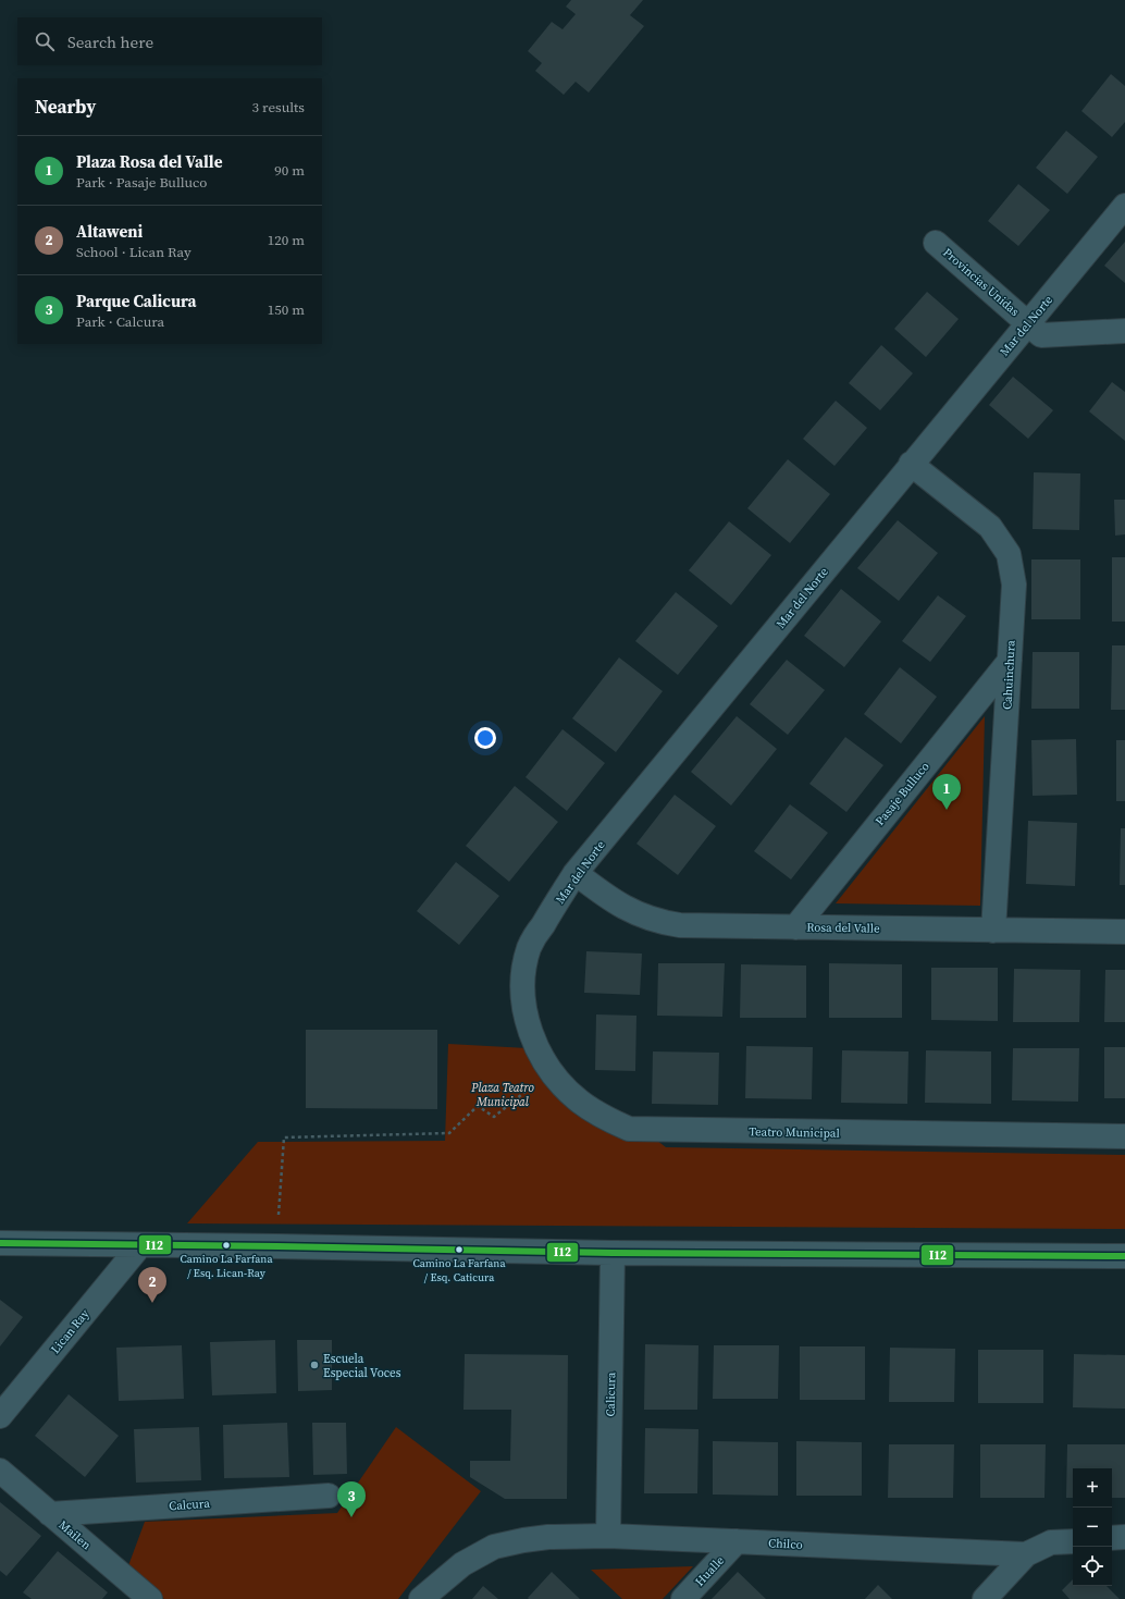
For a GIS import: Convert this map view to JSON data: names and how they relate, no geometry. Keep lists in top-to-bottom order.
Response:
{
  "streets": {
    "street": [
      "Provincias Unidas",
      "Mar del Norte",
      "Cahuinchura",
      "Pasaje Bulluco",
      "Rosa del Valle",
      "Teatro Municipal",
      "Lican Ray",
      "Calicura",
      "Calcura",
      "Mailen",
      "Chilco",
      "Hualle"
    ]
  },
  "crossings": [
    ["Provincias Unidas", "Mar del Norte"],
    ["Mar del Norte", "Cahuinchura"],
    ["Mar del Norte", "Rosa del Valle"],
    ["Mar del Norte", "Teatro Municipal"],
    ["Cahuinchura", "Pasaje Bulluco"],
    ["Cahuinchura", "Rosa del Valle"],
    ["Pasaje Bulluco", "Rosa del Valle"],
    ["Calicura", "Chilco"],
    ["Calcura", "Mailen"],
    ["Chilco", "Hualle"]
  ],
  "parks": ["Plaza Teatro Municipal"],
  "places": ["Camino La Farfana / Esq. Lican-Ray", "Camino La Farfana / Esq. Caticura", "Escuela Especial Voces"],
  "lines": ["transit line I12"],
  "page": {
    "search": "Search here",
    "heading": ["Nearby", "3 results"],
    "list": [
      {
        "mark": "1",
        "name": "Plaza Rosa del Valle",
        "note": "Park · Pasaje Bulluco",
        "value": "90 m"
      },
      {
        "mark": "2",
        "name": "Altaweni",
        "note": "School · Lican Ray",
        "value": "120 m"
      },
      {
        "mark": "3",
        "name": "Parque Calicura",
        "note": "Park · Calcura",
        "value": "150 m"
      }
    ],
    "pins": ["1", "2", "3"],
    "map_buttons": ["+", "−"]
  }
}
